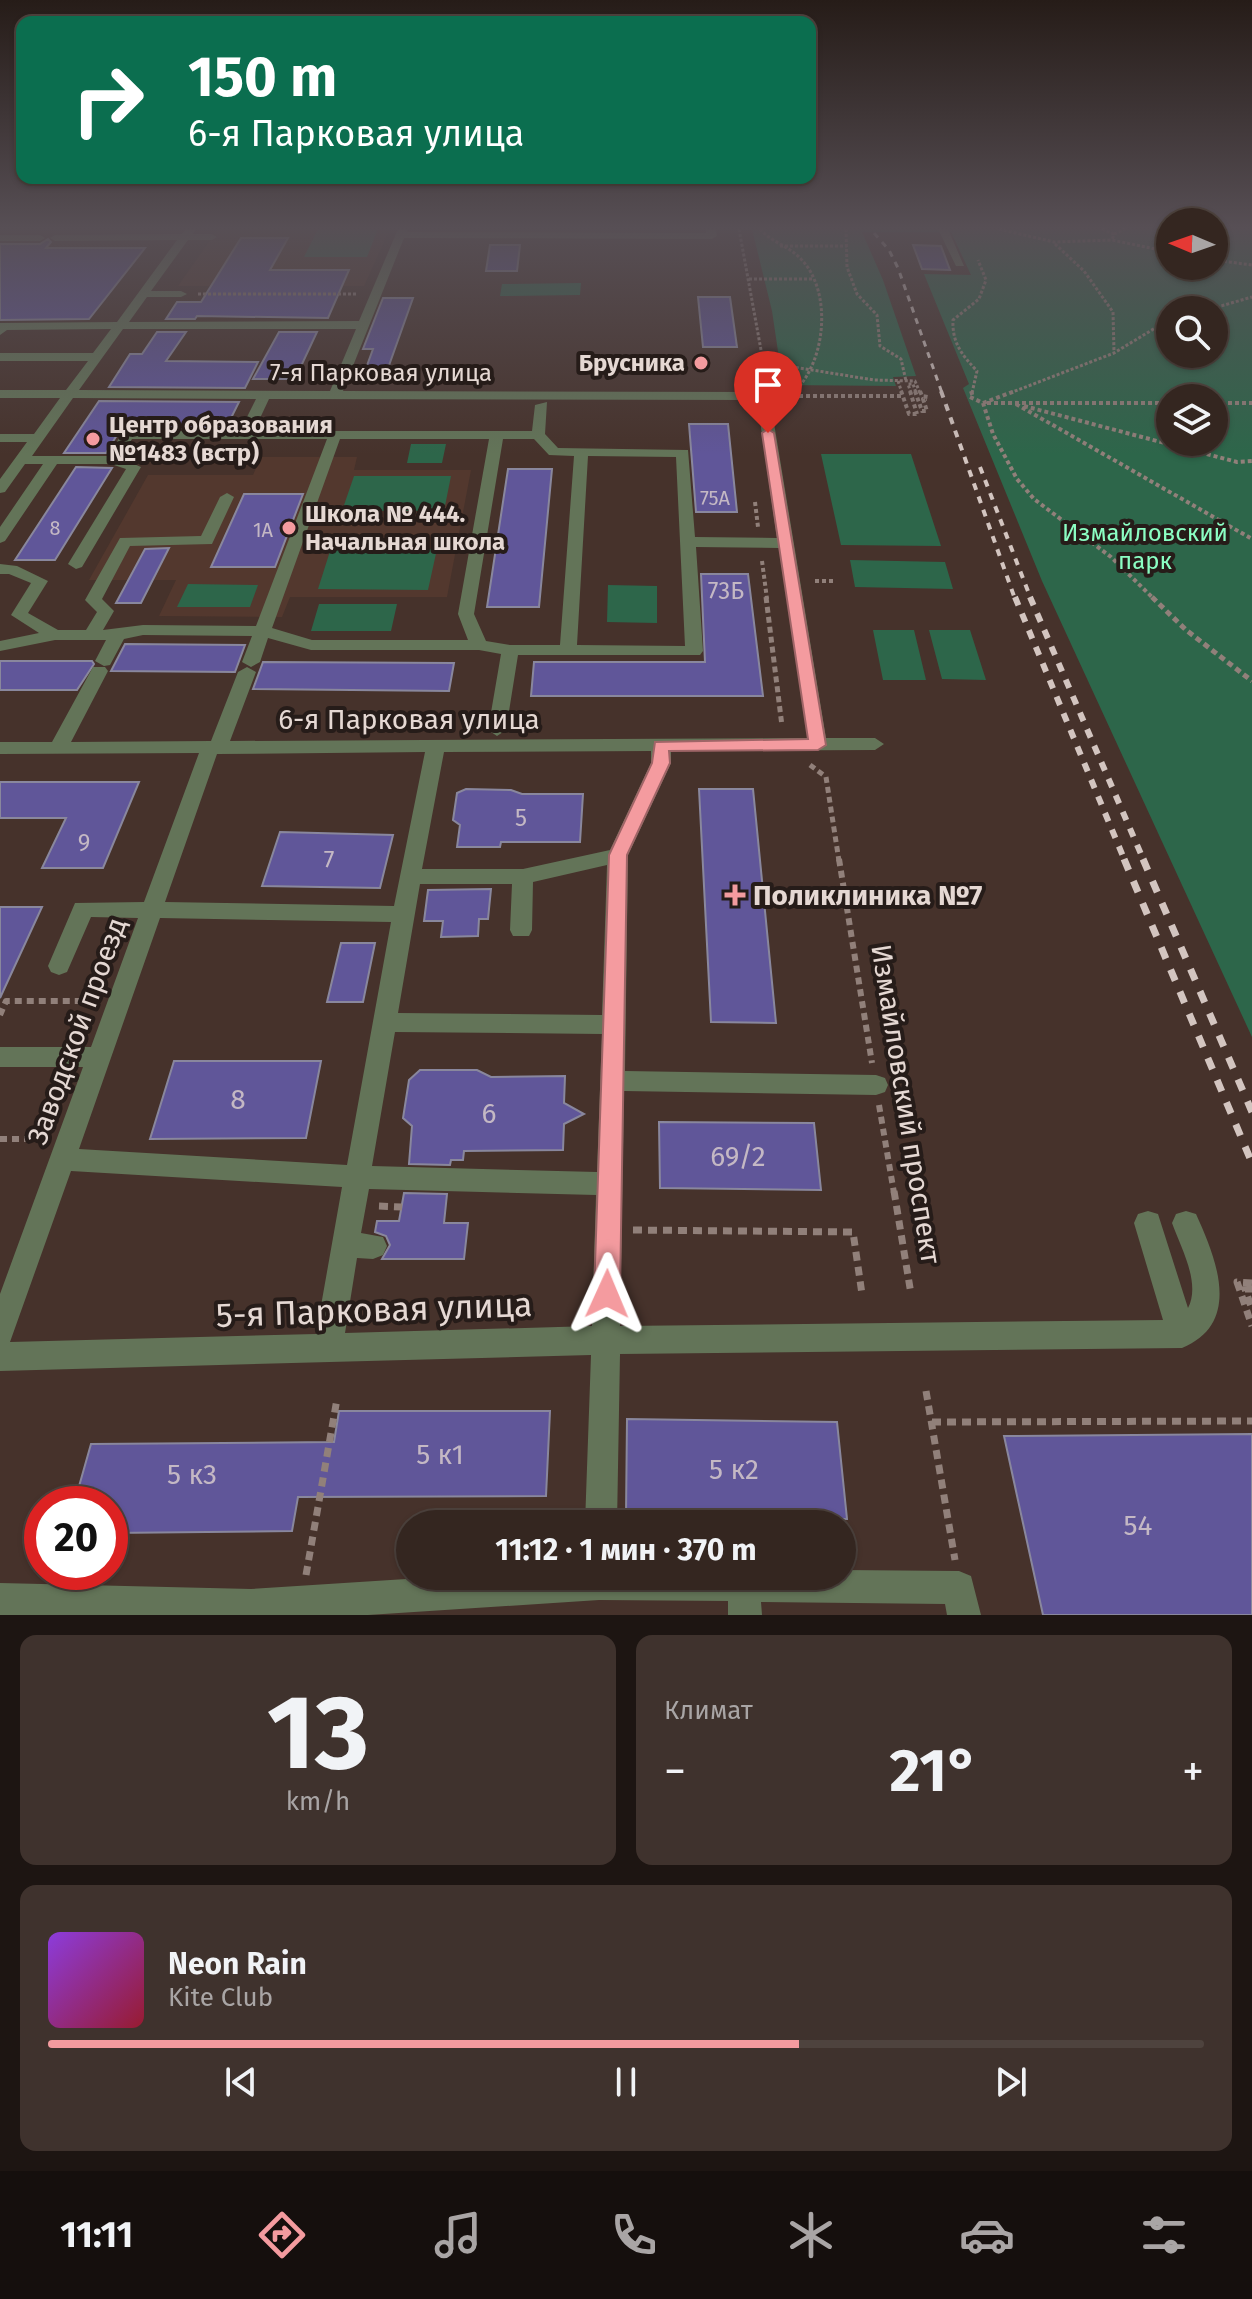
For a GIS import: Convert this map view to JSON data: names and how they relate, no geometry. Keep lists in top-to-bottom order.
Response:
{
  "streets": {
    "street": [
      "7-я Парковая улица",
      "6-я Парковая улица",
      "Заводской проезд",
      "5-я Парковая улица"
    ],
    "path": ["Измайловский проспект"]
  },
  "crossings": [
    ["6-я Парковая улица", "Заводской проезд"]
  ],
  "parks": ["Измайловский парк"],
  "places": {
    "other": ["Брусника", "Центр образования №1483 (встр)", "Школа № 444. Начальная школа"],
    "health": ["Поликлиника №7"]
  },
  "house_numbers": [
    "75А",
    "8",
    "1А",
    "73Б",
    "5",
    "9",
    "7",
    "8",
    "6",
    "69/2",
    "5 к1",
    "5 к2",
    "5 к3",
    "54"
  ],
  "north": "left",
  "page": {
    "turn": ["150 m", "6-я Парковая улица"],
    "limit": "20",
    "trip": "11:12 · 1 мин · 370 m",
    "tile": [
      ["13", "km/h"],
      "Климат"
    ],
    "heat": ["−", "21°", "+"],
    "song": ["Neon Rain", "Kite Club"],
    "tabs": "11:11"
  }
}
